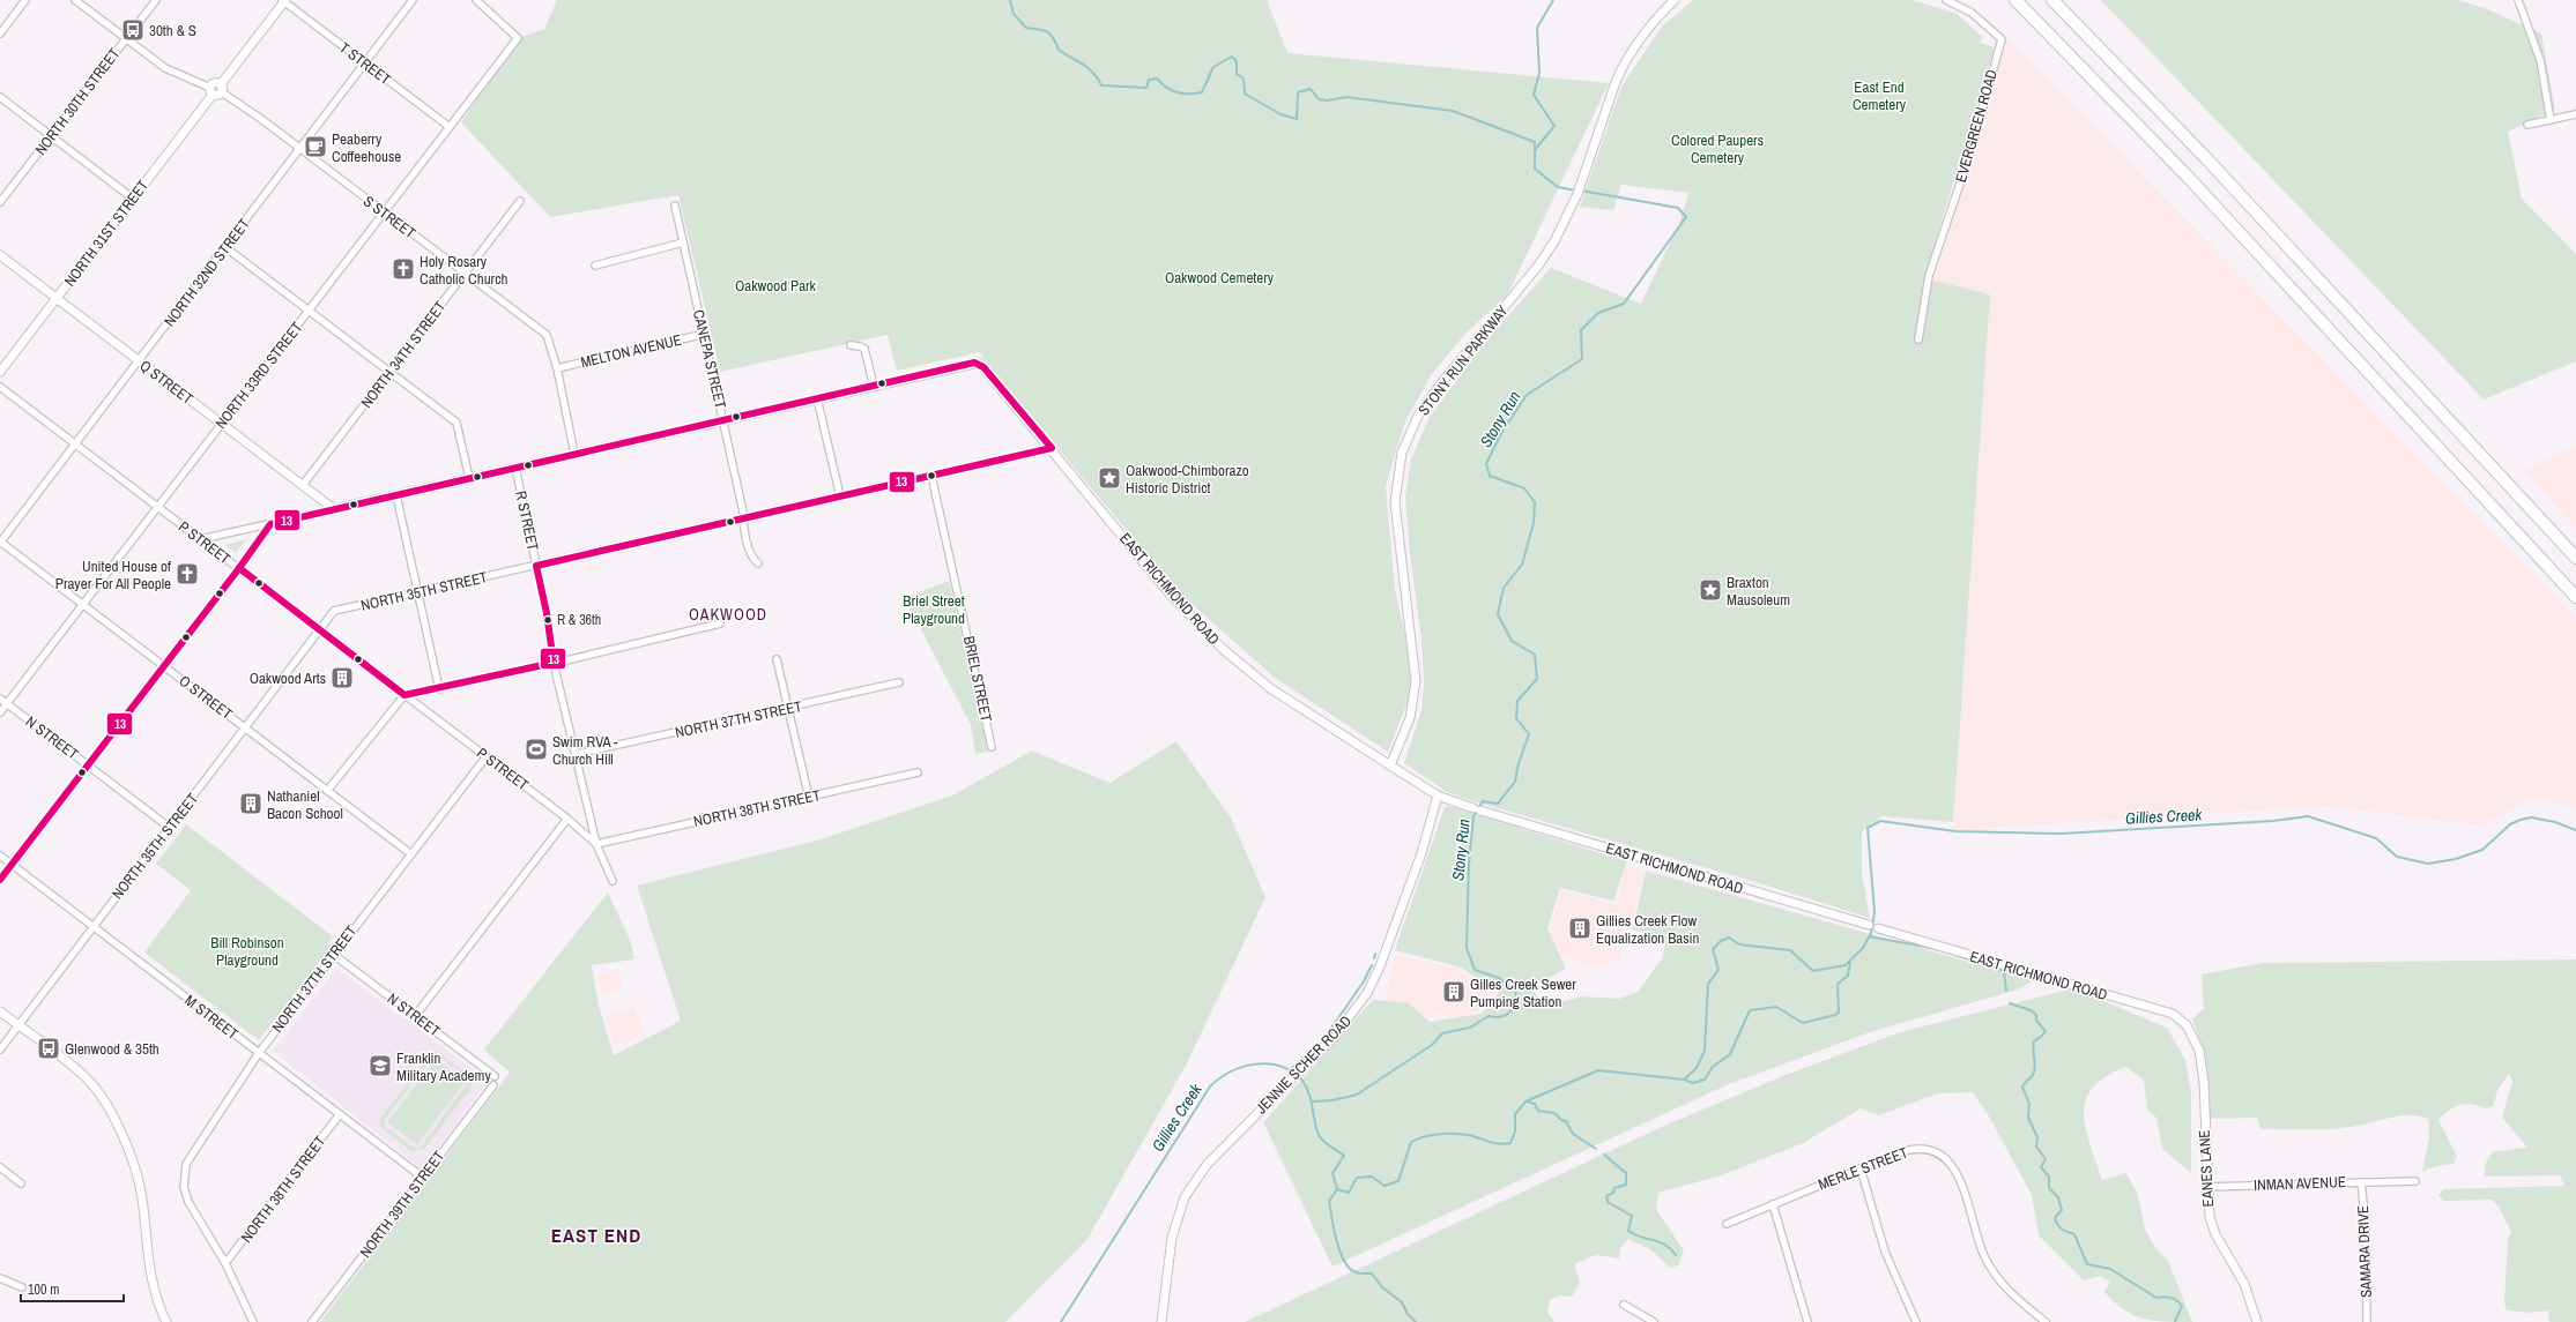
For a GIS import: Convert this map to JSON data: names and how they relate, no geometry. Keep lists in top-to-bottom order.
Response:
{
  "streets": {
    "street": [
      "T STREET",
      "NORTH 30TH STREET",
      "EVERGREEN ROAD",
      "S STREET",
      "NORTH 31ST STREET",
      "NORTH 32ND STREET",
      "MELTON AVENUE",
      "NORTH 34TH STREET",
      "CANEPA STREET",
      "STONY RUN PARKWAY",
      "NORTH 33RD STREET",
      "Q STREET",
      "R STREET",
      "P STREET",
      "EAST RICHMOND ROAD",
      "NORTH 35TH STREET",
      "BRIEL STREET",
      "O STREET",
      "NORTH 37TH STREET",
      "N STREET",
      "NORTH 38TH STREET",
      "M STREET",
      "JENNIE SCHER ROAD",
      "MERLE STREET",
      "EANES LANE",
      "INMAN AVENUE",
      "NORTH 39TH STREET",
      "SAMARA DRIVE"
    ]
  },
  "crossings": [
    ["T STREET", "NORTH 32ND STREET"],
    ["T STREET", "NORTH 33RD STREET"],
    ["S STREET", "NORTH 32ND STREET"],
    ["S STREET", "MELTON AVENUE"],
    ["S STREET", "NORTH 34TH STREET"],
    ["S STREET", "NORTH 33RD STREET"],
    ["NORTH 31ST STREET", "Q STREET"],
    ["NORTH 32ND STREET", "Q STREET"],
    ["NORTH 32ND STREET", "P STREET"],
    ["NORTH 32ND STREET", "O STREET"],
    ["MELTON AVENUE", "CANEPA STREET"],
    ["NORTH 34TH STREET", "Q STREET"],
    ["CANEPA STREET", "NORTH 35TH STREET"],
    ["STONY RUN PARKWAY", "EAST RICHMOND ROAD"],
    ["NORTH 33RD STREET", "Q STREET"],
    ["NORTH 33RD STREET", "P STREET"],
    ["NORTH 33RD STREET", "O STREET"],
    ["NORTH 33RD STREET", "N STREET"],
    ["R STREET", "P STREET"],
    ["R STREET", "NORTH 35TH STREET"],
    ["R STREET", "NORTH 37TH STREET"],
    ["R STREET", "NORTH 38TH STREET"],
    ["P STREET", "NORTH 35TH STREET"],
    ["P STREET", "NORTH 37TH STREET"],
    ["P STREET", "NORTH 38TH STREET"],
    ["EAST RICHMOND ROAD", "NORTH 35TH STREET"],
    ["EAST RICHMOND ROAD", "JENNIE SCHER ROAD"],
    ["EAST RICHMOND ROAD", "EANES LANE"],
    ["NORTH 35TH STREET", "BRIEL STREET"],
    ["NORTH 35TH STREET", "O STREET"],
    ["NORTH 35TH STREET", "N STREET"],
    ["NORTH 35TH STREET", "M STREET"],
    ["O STREET", "NORTH 37TH STREET"],
    ["NORTH 37TH STREET", "N STREET"],
    ["NORTH 37TH STREET", "NORTH 38TH STREET"],
    ["NORTH 37TH STREET", "M STREET"],
    ["NORTH 38TH STREET", "M STREET"],
    ["M STREET", "NORTH 39TH STREET"],
    ["EANES LANE", "INMAN AVENUE"],
    ["INMAN AVENUE", "SAMARA DRIVE"]
  ],
  "districts": ["OAKWOOD", "EAST END"],
  "water": ["Stony Run", "Gillies Creek"],
  "parks": [
    "East End Cemetery",
    "Colored Paupers Cemetery",
    "Oakwood Cemetery",
    "Oakwood Park",
    "Briel Street Playground",
    "Bill Robinson Playground"
  ],
  "places": {
    "bus stop": ["30th & S", "Glenwood & 35th"],
    "cafe": ["Peaberry Coffeehouse"],
    "church": ["Holy Rosary Catholic Church", "United House of Prayer For All People"],
    "place": ["Oakwood-Chimborazo Historic District", "Braxton Mausoleum"],
    "other": ["R & 36th"],
    "building": [
      "Oakwood Arts",
      "Nathaniel Bacon School",
      "Gillies Creek Flow Equalization Basin",
      "Gilles Creek Sewer Pumping Station"
    ],
    "sports": ["Swim RVA - Church Hill"],
    "school or university": ["Franklin Military Academy"]
  },
  "lines": ["transit line 13"],
  "scale_bar": "100 m"
}
